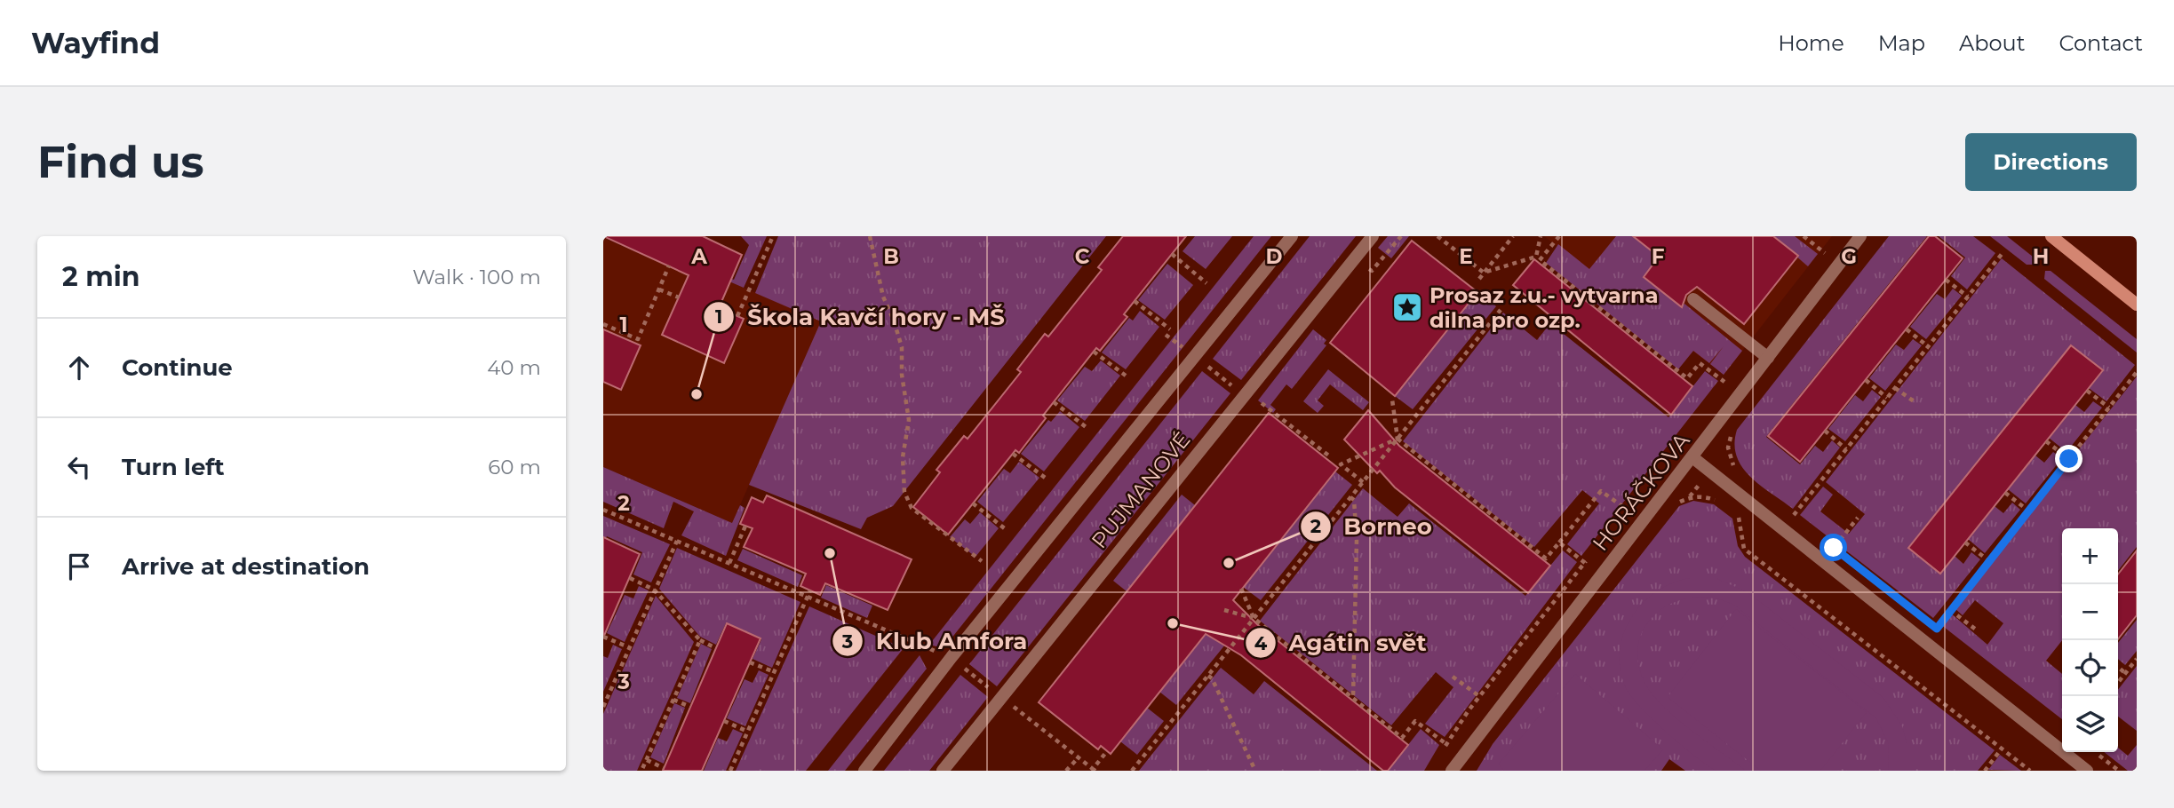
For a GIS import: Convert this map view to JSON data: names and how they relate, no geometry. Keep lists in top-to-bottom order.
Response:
{
  "streets": {
    "street": ["PUJMANOVÉ", "HORÁČKOVA"]
  },
  "places": {
    "place": ["Prosaz z.u.- vytvarna dilna pro ozp."],
    "other": [
      "Škola Kavčí hory - MŠ",
      "Klub Amfora",
      "Borneo",
      "Agátin svět"
    ]
  },
  "page": {
    "header": "Wayfind",
    "nav": [
      "Home",
      "Map",
      "About",
      "Contact"
    ],
    "buttons": "Directions",
    "title": "Find us",
    "heading": ["2 min", "Walk · 100 m"],
    "list": [
      ["Continue", "40 m"],
      ["Turn left", "60 m"],
      "Arrive at destination"
    ],
    "map_buttons": ["+", "−"]
  },
  "grid": {
    "columns": [
      "A",
      "B",
      "C",
      "D",
      "E",
      "F",
      "G",
      "H"
    ],
    "rows": ["1", "2", "3"]
  }
}
